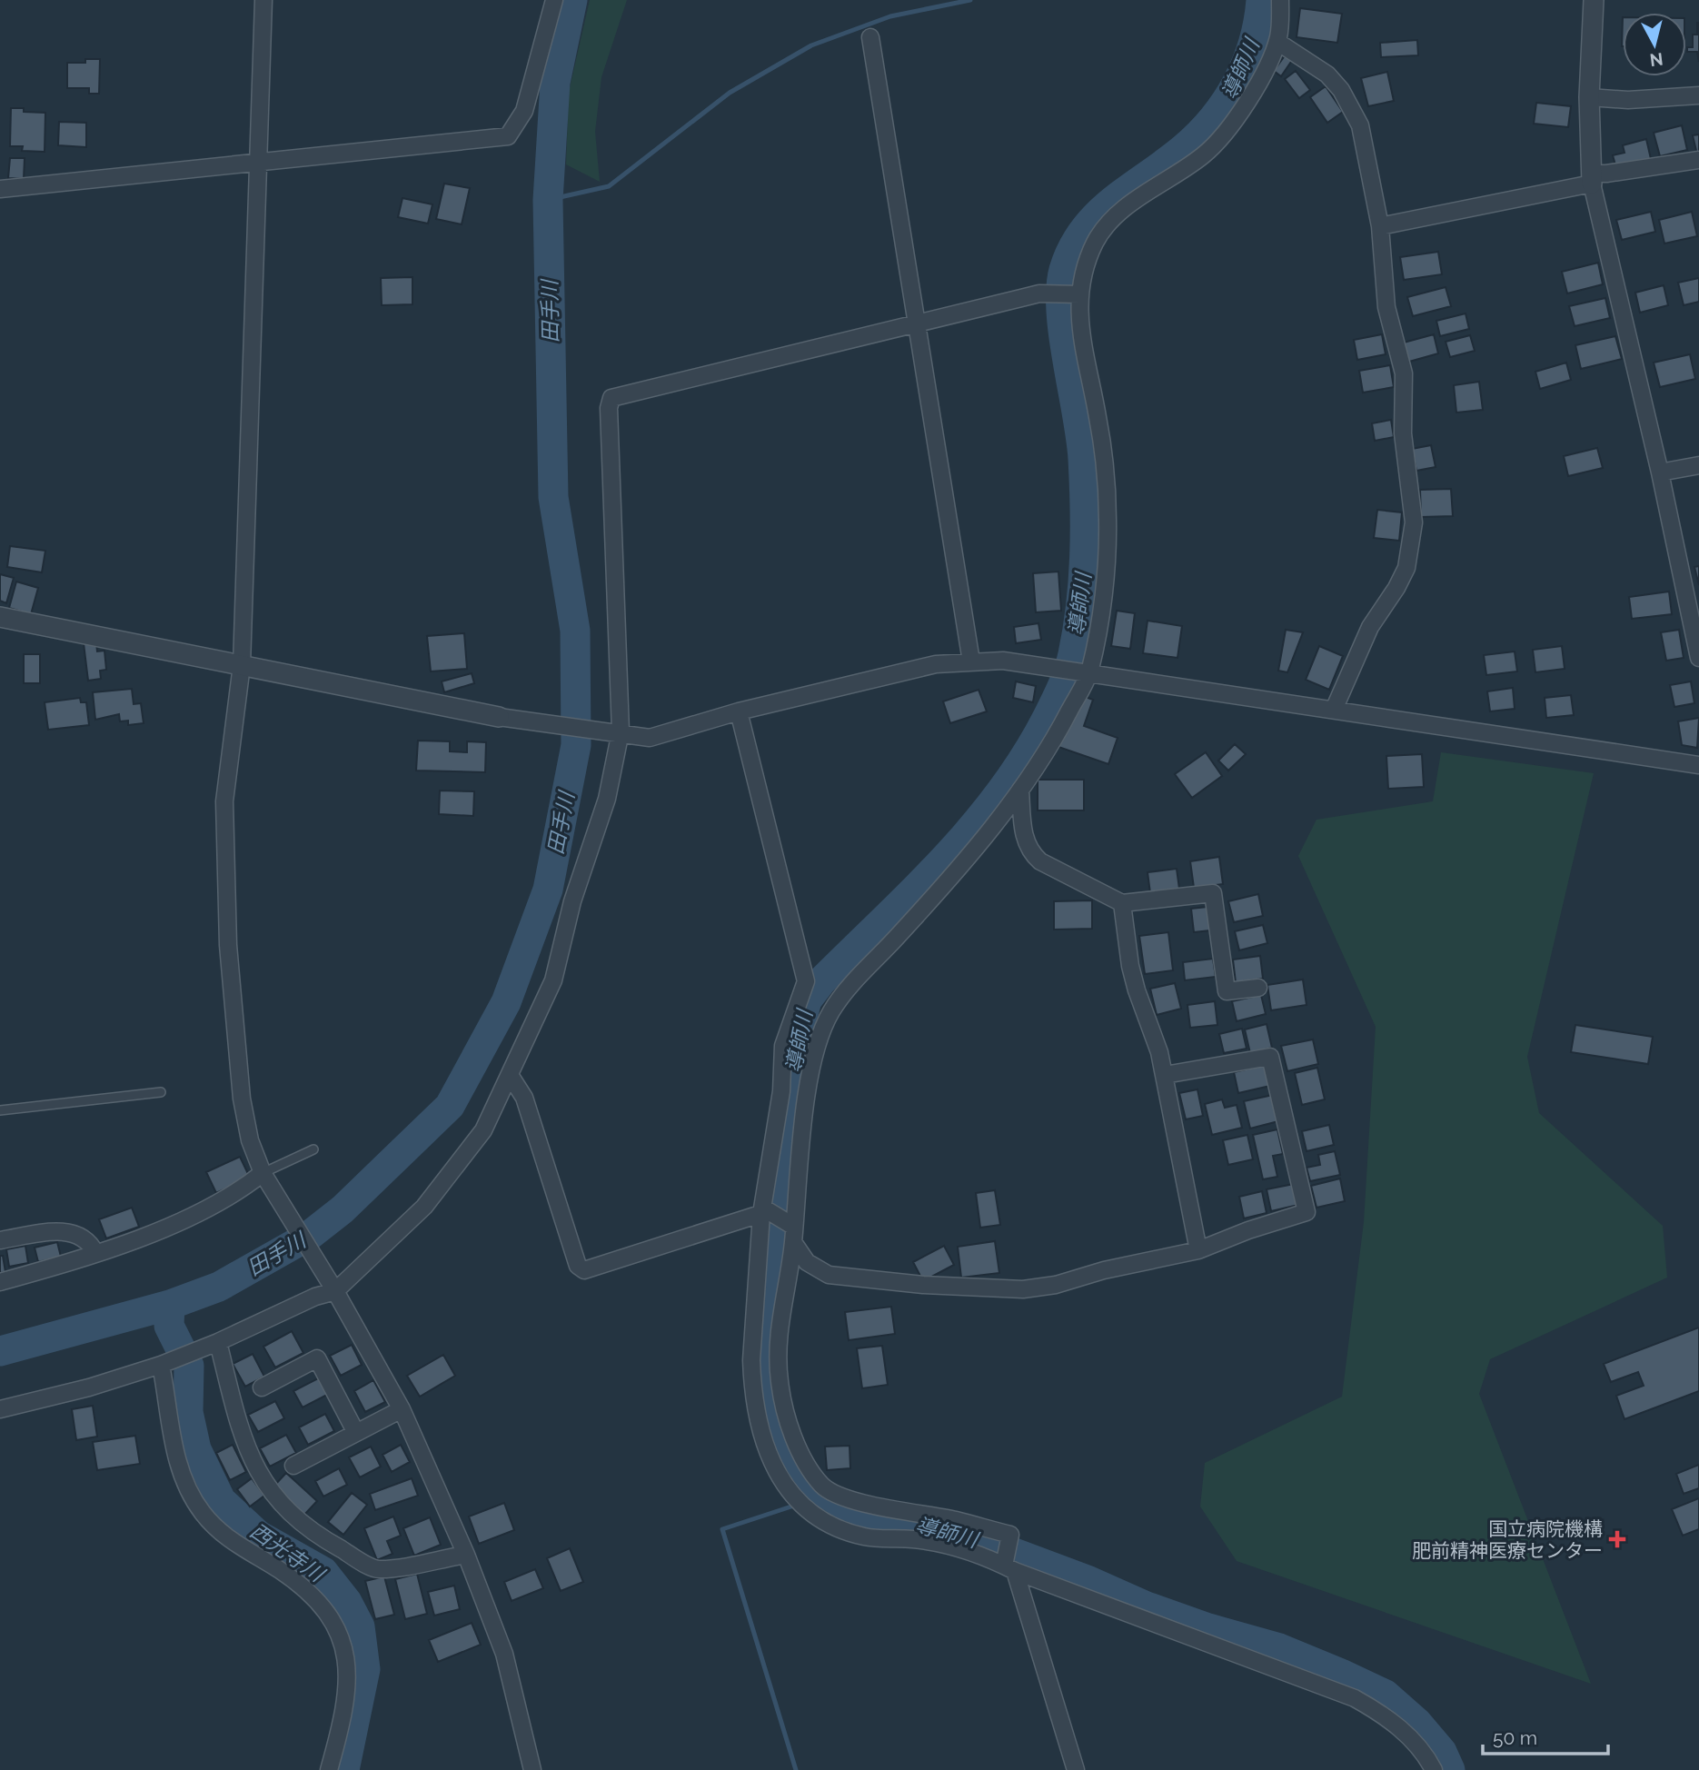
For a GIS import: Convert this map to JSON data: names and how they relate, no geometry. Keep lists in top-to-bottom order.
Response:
{
  "water": ["導師川", "田手川", "西光寺川"],
  "places": {
    "health": ["国立病院機構 肥前精神医療センター"]
  },
  "scale_bar": "50 m",
  "north": "bottom"
}
